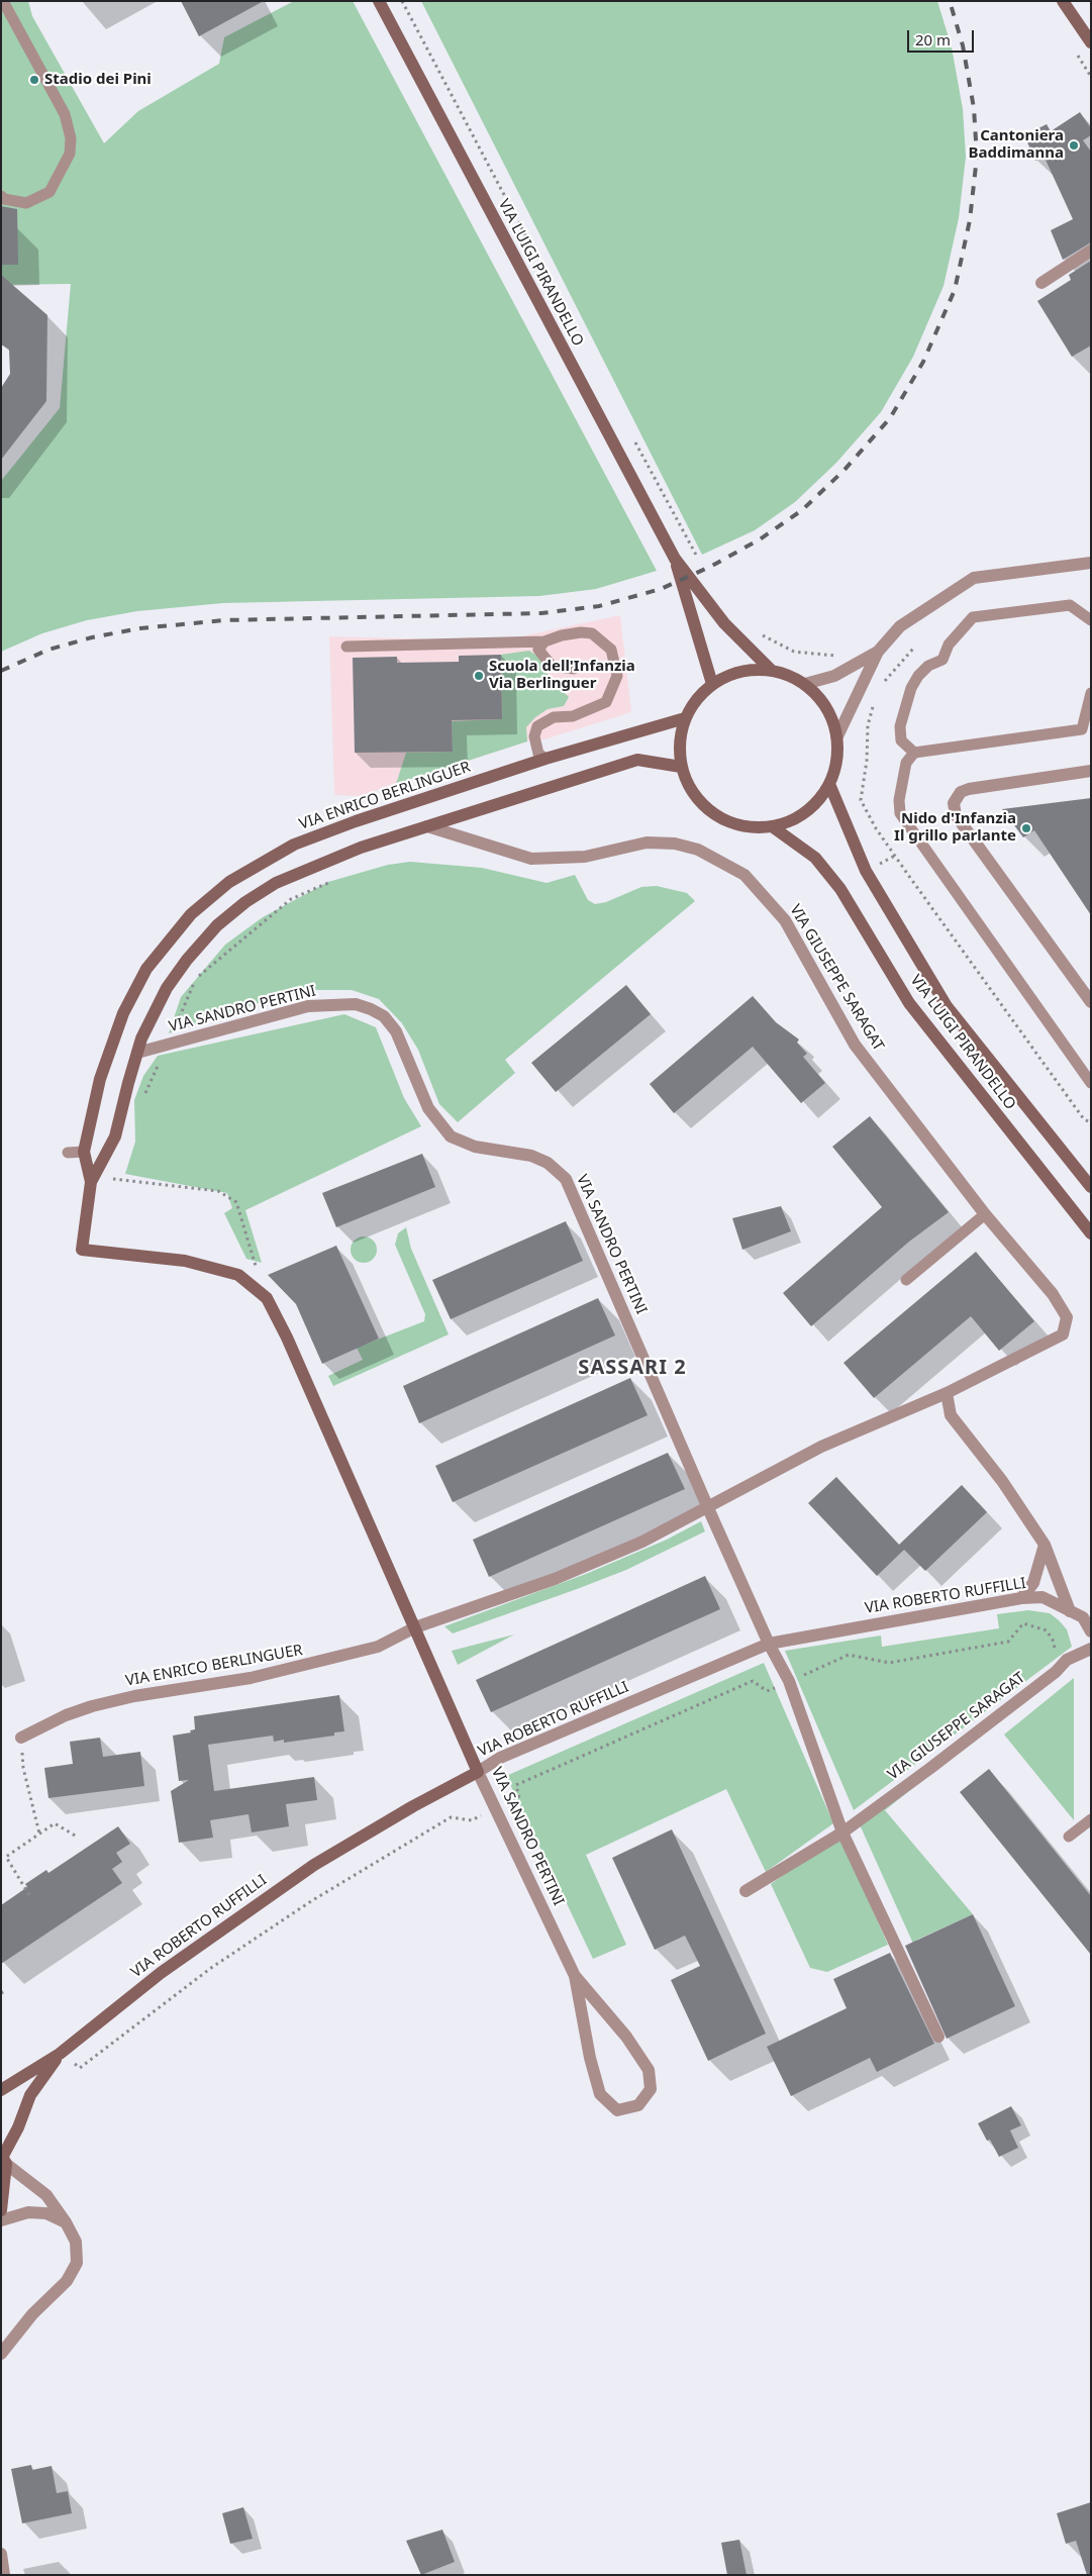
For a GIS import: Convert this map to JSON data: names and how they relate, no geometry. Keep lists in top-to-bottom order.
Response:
{
  "streets": {
    "street": [
      "VIA LUIGI PIRANDELLO",
      "VIA ENRICO BERLINGUER",
      "VIA GIUSEPPE SARAGAT",
      "VIA SANDRO PERTINI",
      "VIA ROBERTO RUFFILLI"
    ]
  },
  "crossings": [
    ["VIA LUIGI PIRANDELLO", "VIA ENRICO BERLINGUER"],
    ["VIA ENRICO BERLINGUER", "VIA GIUSEPPE SARAGAT"],
    ["VIA ENRICO BERLINGUER", "VIA SANDRO PERTINI"],
    ["VIA SANDRO PERTINI", "VIA ROBERTO RUFFILLI"]
  ],
  "districts": ["SASSARI 2"],
  "places": [
    "Stadio dei Pini",
    "Cantoniera Baddimanna",
    "Scuola dell'Infanzia Via Berlinguer",
    "Nido d'Infanzia Il grillo parlante"
  ],
  "scale_bar": "20 m"
}
